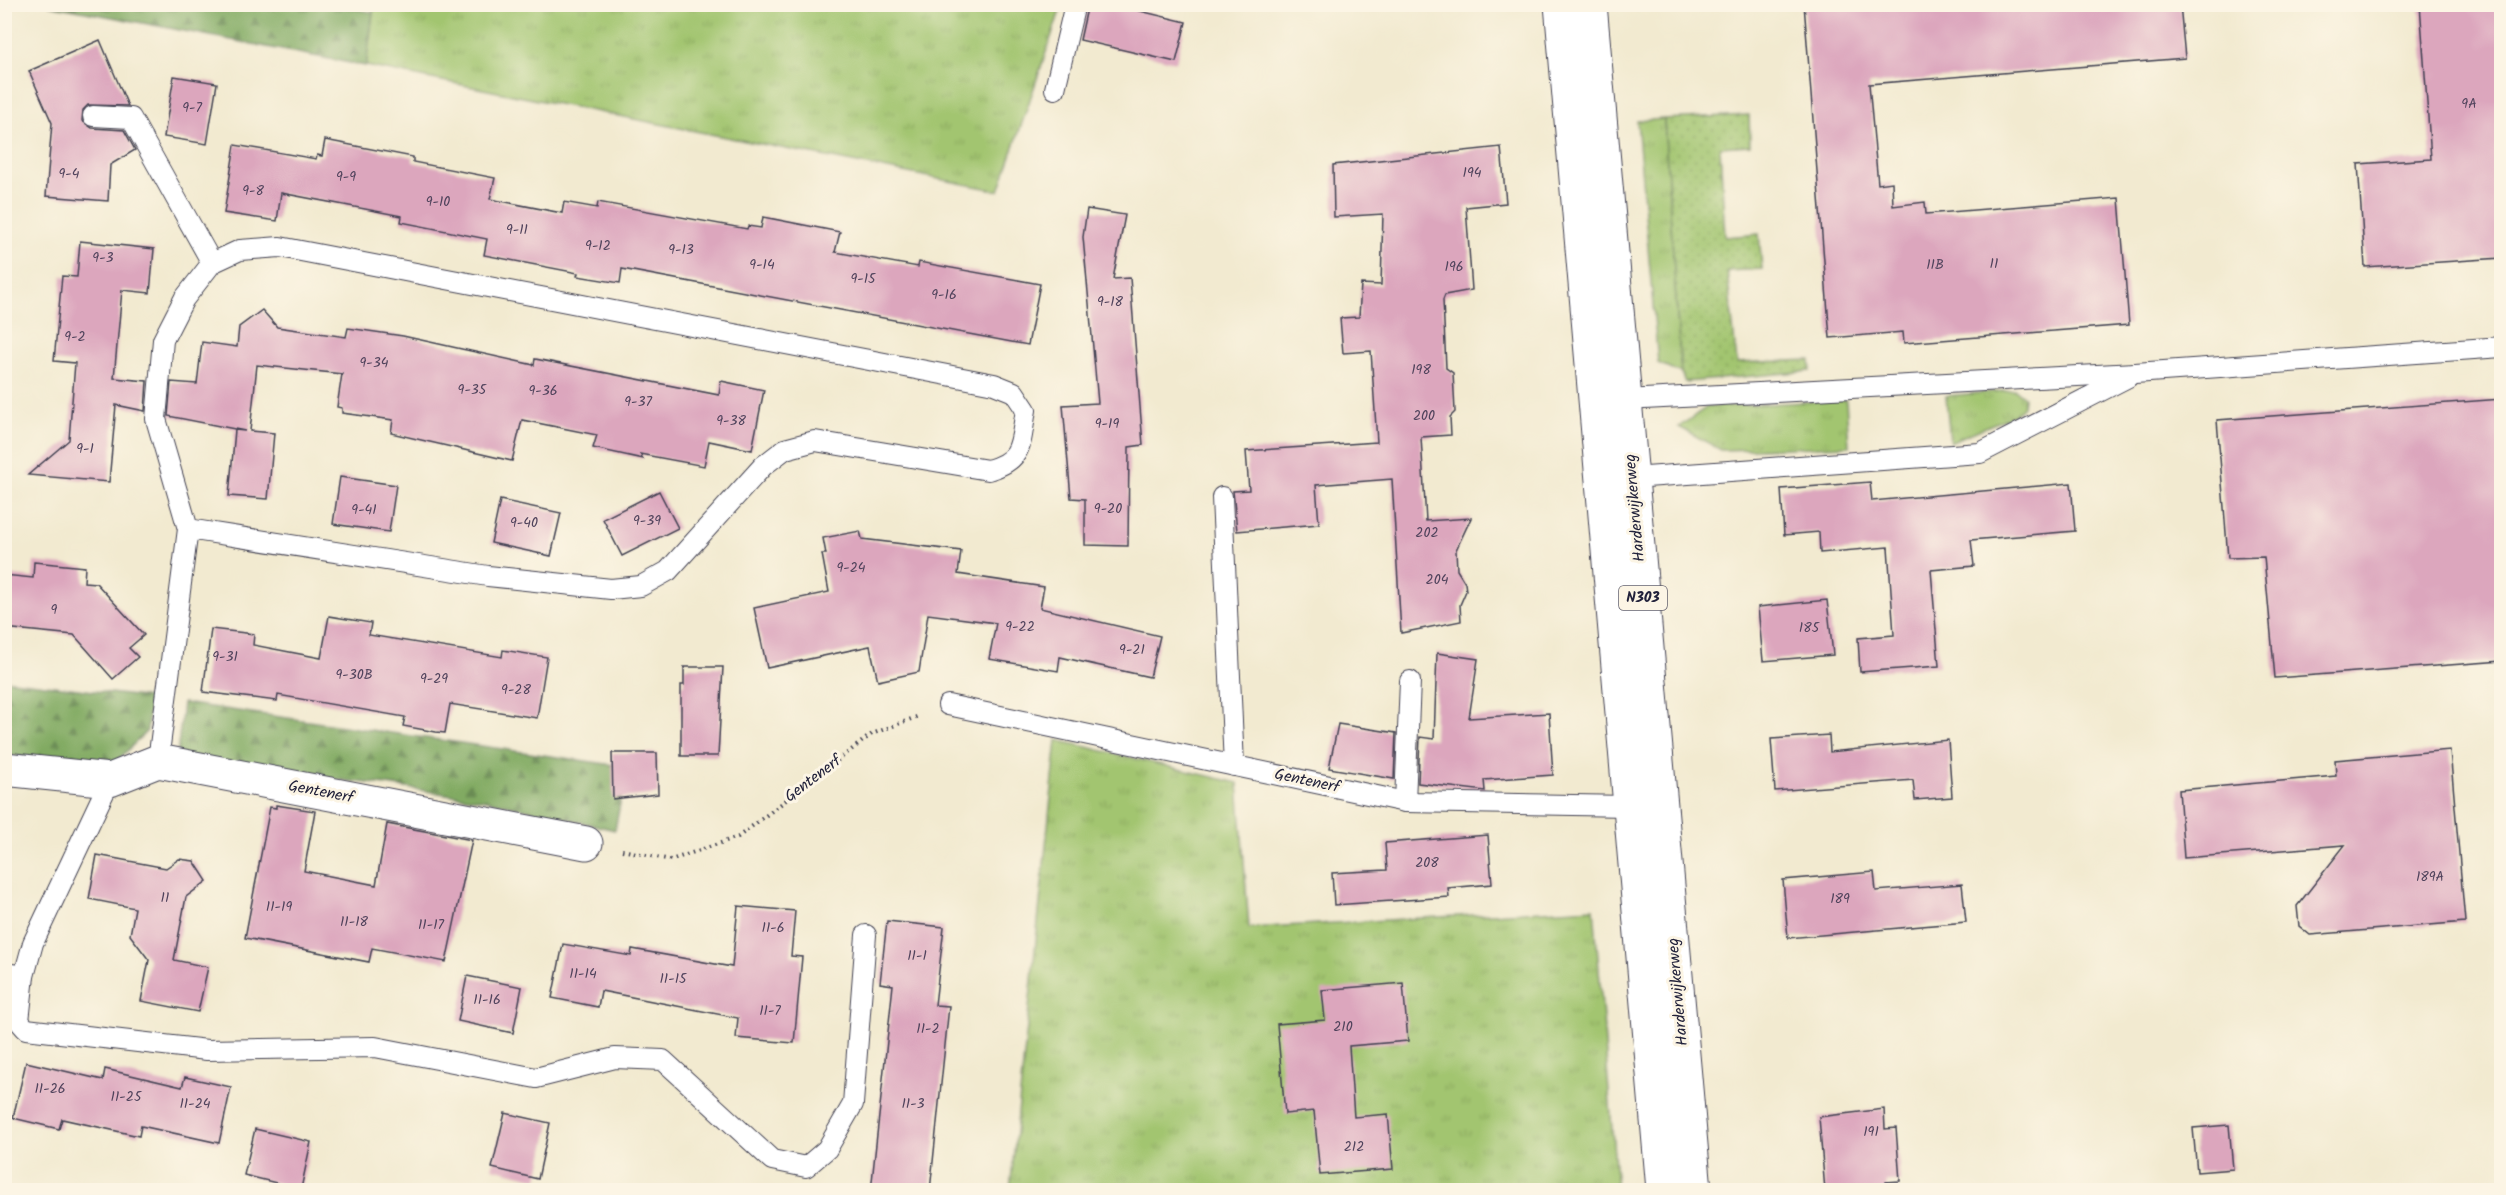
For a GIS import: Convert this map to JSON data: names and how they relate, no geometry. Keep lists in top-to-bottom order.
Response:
{
  "streets": {
    "main road": ["Harderwijkerweg", "N303", "Gentenerf"]
  },
  "crossings": [
    ["Harderwijkerweg", "Gentenerf"]
  ],
  "house_numbers": [
    "9A",
    "9-7",
    "194",
    "9-4",
    "9-9",
    "9-8",
    "9-10",
    "9-11",
    "9-12",
    "9-13",
    "9-3",
    "11",
    "9-14",
    "11B",
    "196",
    "9-15",
    "9-16",
    "9-18",
    "9-2",
    "9-34",
    "198",
    "9-35",
    "9-36",
    "9-37",
    "200",
    "9-38",
    "9-19",
    "9-1",
    "9-20",
    "9-41",
    "9-39",
    "9-40",
    "202",
    "9-24",
    "204",
    "9",
    "9-22",
    "185",
    "9-21",
    "9-31",
    "9-30B",
    "9-29",
    "9-28",
    "208",
    "189A",
    "11",
    "189",
    "11-19",
    "11-18",
    "11-17",
    "11-6",
    "11-1",
    "11-14",
    "11-15",
    "11-16",
    "11-7",
    "210",
    "11-2",
    "11-26",
    "11-25",
    "11-24",
    "11-3",
    "191",
    "212"
  ]
}
